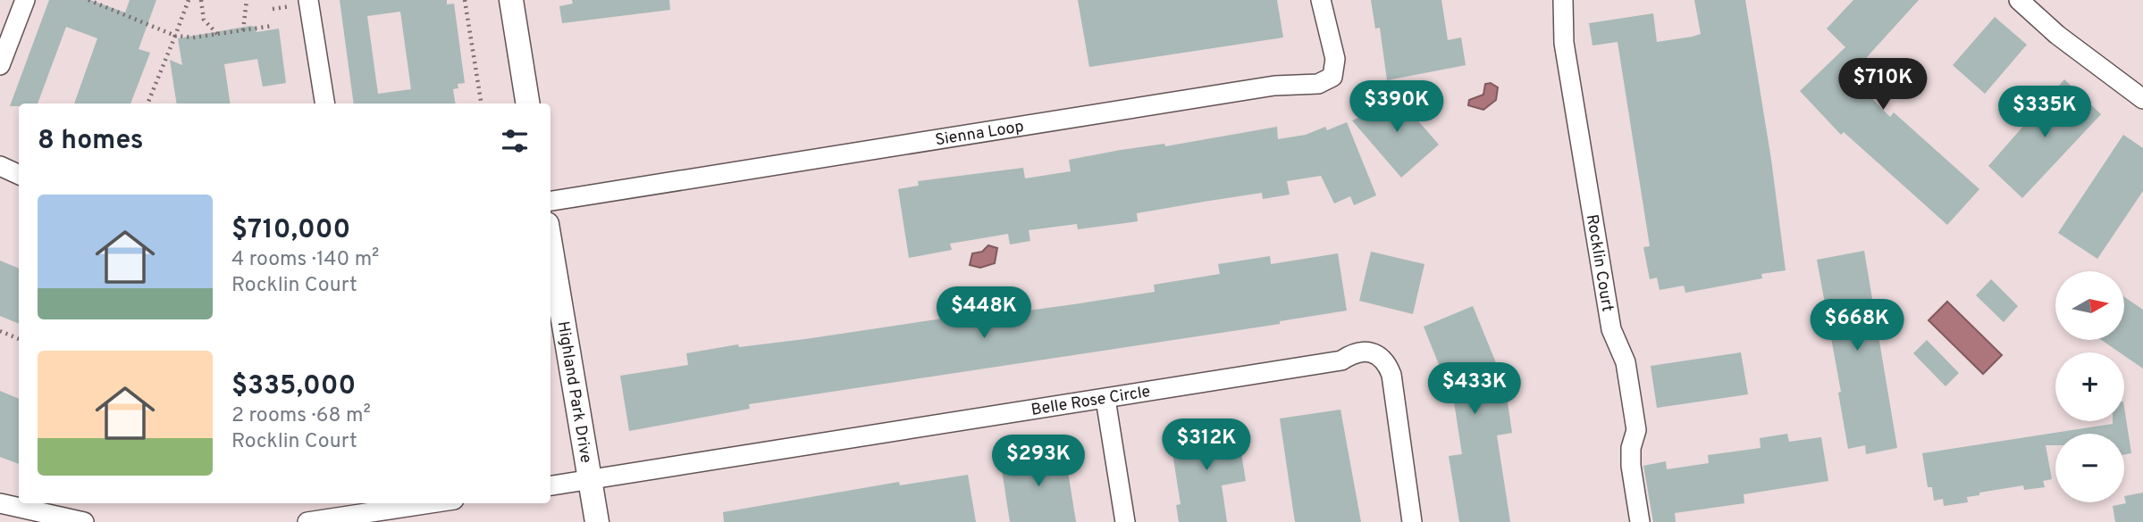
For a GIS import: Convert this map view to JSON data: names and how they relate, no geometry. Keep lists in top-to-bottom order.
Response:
{
  "streets": {
    "street": [
      "Sienna Loop",
      "Rocklin Court",
      "Highland Park Drive",
      "Belle Rose Circle"
    ]
  },
  "crossings": [
    ["Highland Park Drive", "Belle Rose Circle"]
  ],
  "north": "right",
  "page": {
    "price": [
      "$710K",
      "$390K",
      "$335K",
      "$448K",
      "$668K",
      "$433K",
      "$312K",
      "$293K"
    ],
    "heading": "8 homes",
    "list": [
      {
        "name": "$710,000",
        "note": "4 rooms · 140 m² · Rocklin Court"
      },
      {
        "name": "$335,000",
        "note": "2 rooms · 68 m² · Rocklin Court"
      }
    ],
    "map_buttons": ["+", "−"]
  }
}
